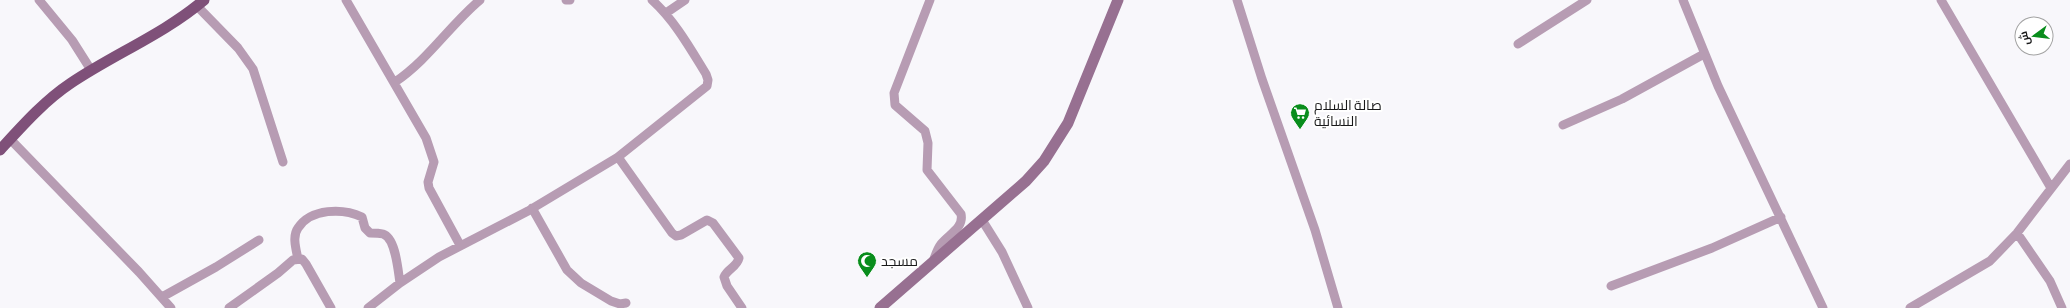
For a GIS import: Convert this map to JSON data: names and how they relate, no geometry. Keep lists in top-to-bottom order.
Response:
{
  "places": {
    "supermarket": ["صالة السلام النسائية"],
    "mosque": ["مسجد"]
  },
  "north": "left"
}
